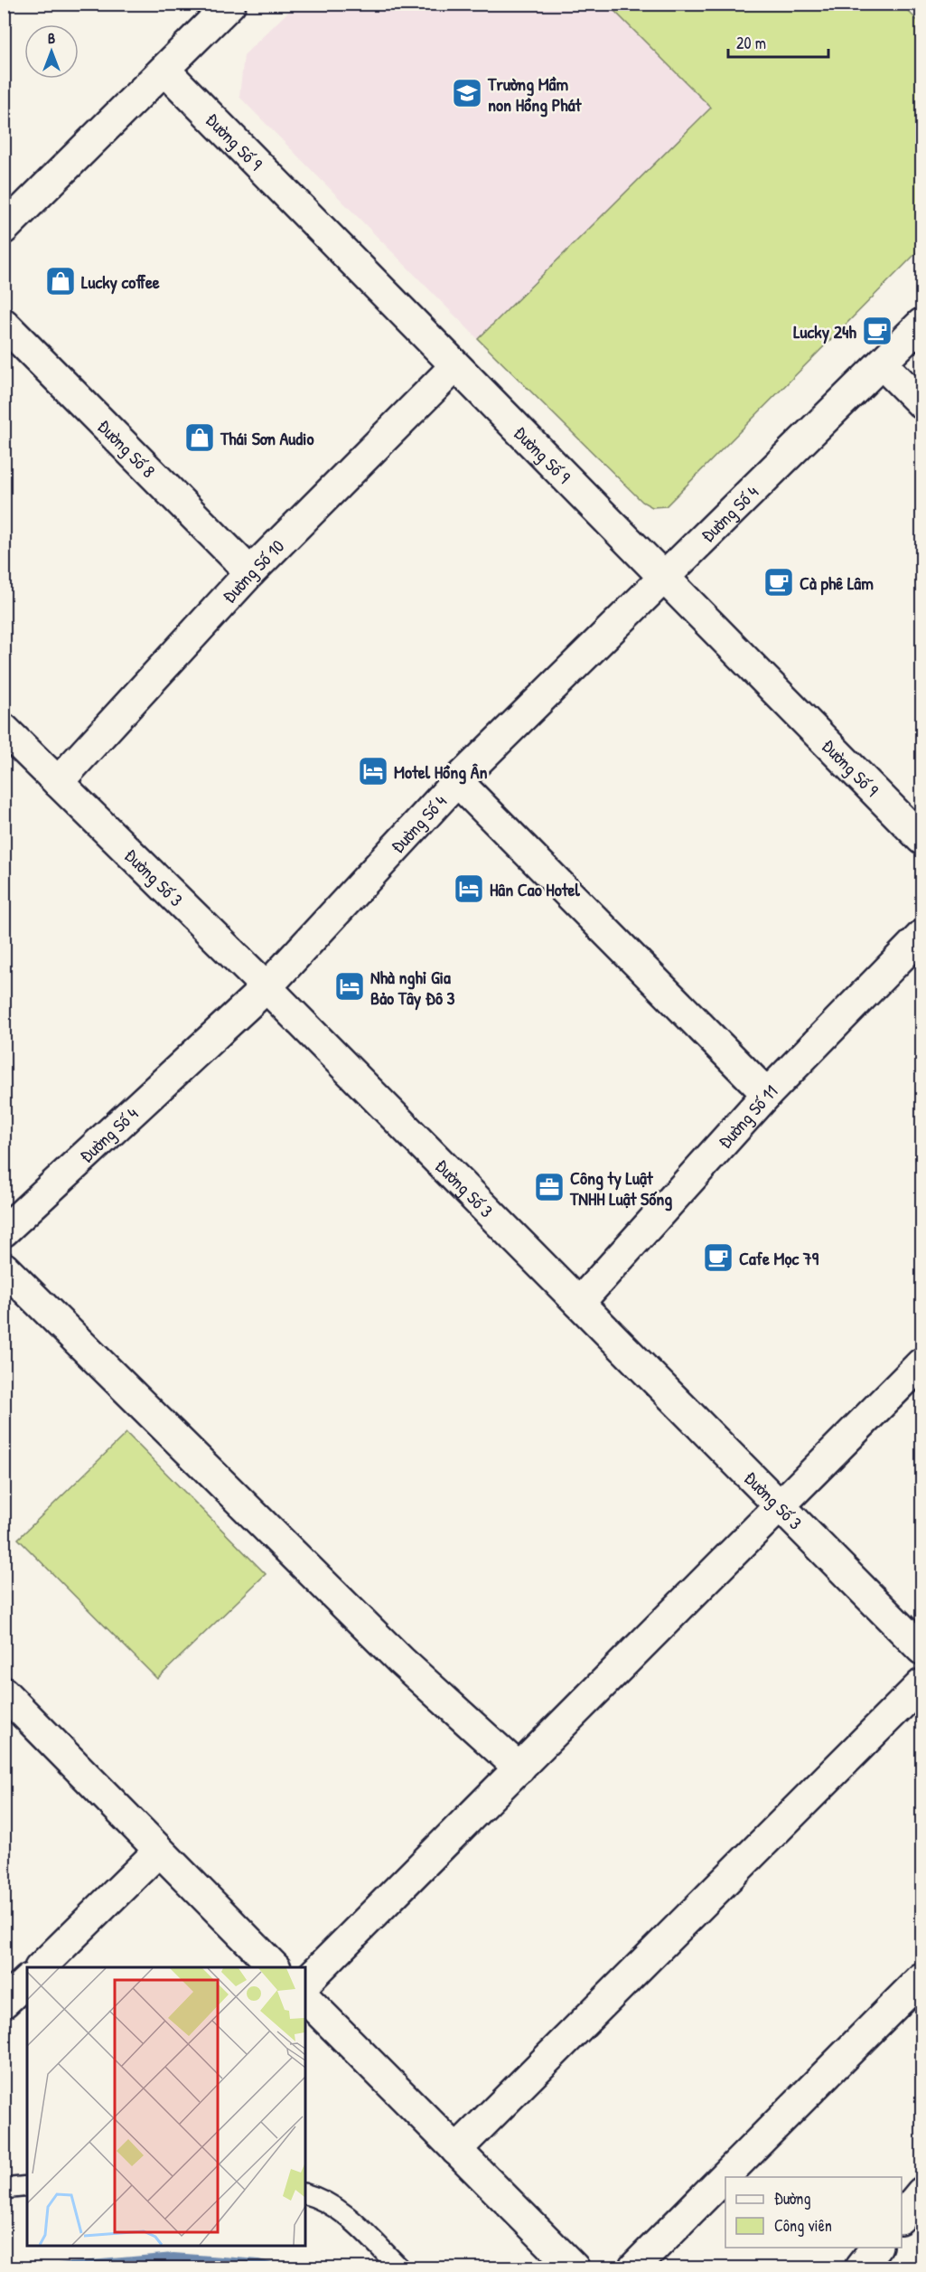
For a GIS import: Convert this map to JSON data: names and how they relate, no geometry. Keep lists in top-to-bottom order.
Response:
{
  "streets": {
    "street": [
      "Đường Số 9",
      "Đường Số 8",
      "Đường Số 4",
      "Đường Số 10",
      "Đường Số 3",
      "Đường Số 11"
    ]
  },
  "crossings": [
    ["Đường Số 9", "Đường Số 4"],
    ["Đường Số 9", "Đường Số 10"],
    ["Đường Số 8", "Đường Số 10"],
    ["Đường Số 4", "Đường Số 3"],
    ["Đường Số 10", "Đường Số 3"],
    ["Đường Số 3", "Đường Số 11"]
  ],
  "places": {
    "school or university": ["Trường Mầm non Hồng Phát"],
    "shop": ["Lucky coffee", "Thái Sơn Audio"],
    "cafe": ["Lucky 24h", "Cà phê Lâm", "Cafe Mọc 79"],
    "hotel": ["Motel Hồng Ân", "Hân Cao Hotel", "Nhà nghỉ Gia Bảo Tây Đô 3"],
    "office": ["Công ty Luật TNHH Luật Sống"]
  },
  "legend": ["Đường", "Công viên"],
  "scale_bar": "20 m",
  "north": "top"
}
